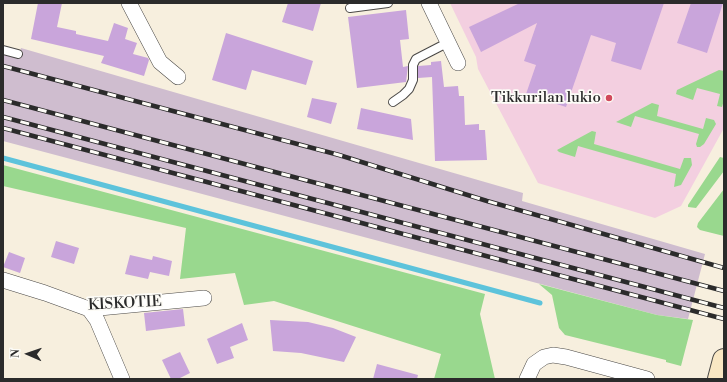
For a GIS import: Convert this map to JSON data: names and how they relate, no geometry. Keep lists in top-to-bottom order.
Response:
{
  "streets": {
    "street": ["KISKOTIE"]
  },
  "places": ["Tikkurilan lukio"],
  "north": "left"
}
